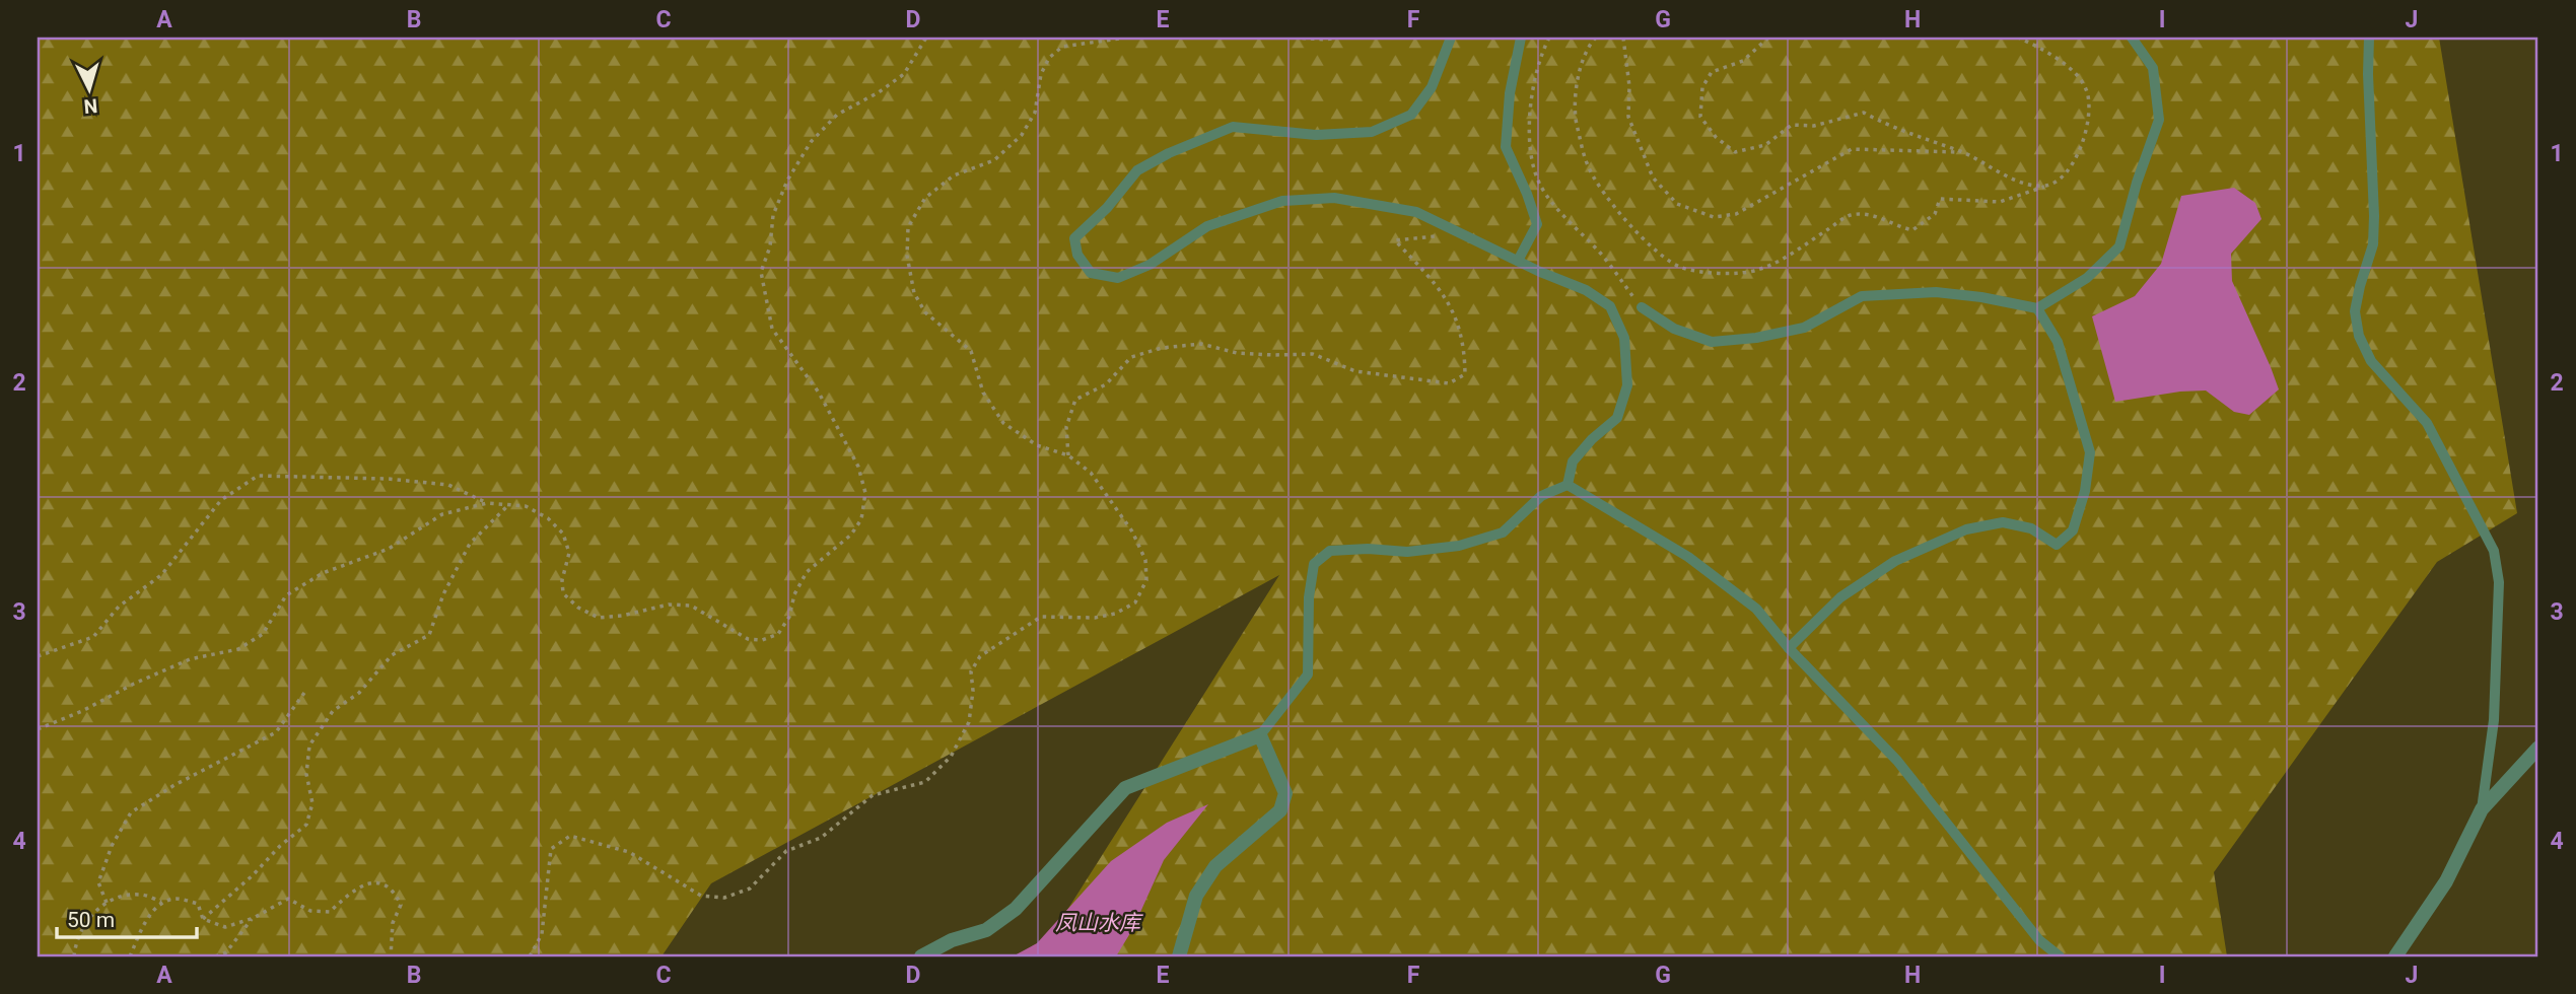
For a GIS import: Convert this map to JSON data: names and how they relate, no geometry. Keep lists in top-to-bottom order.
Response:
{
  "water": ["凤山水库"],
  "scale_bar": "50 m",
  "north": "bottom",
  "grid": {
    "columns": [
      "A",
      "B",
      "C",
      "D",
      "E",
      "F",
      "G",
      "H",
      "I",
      "J"
    ],
    "rows": [
      "1",
      "2",
      "3",
      "4"
    ]
  }
}
